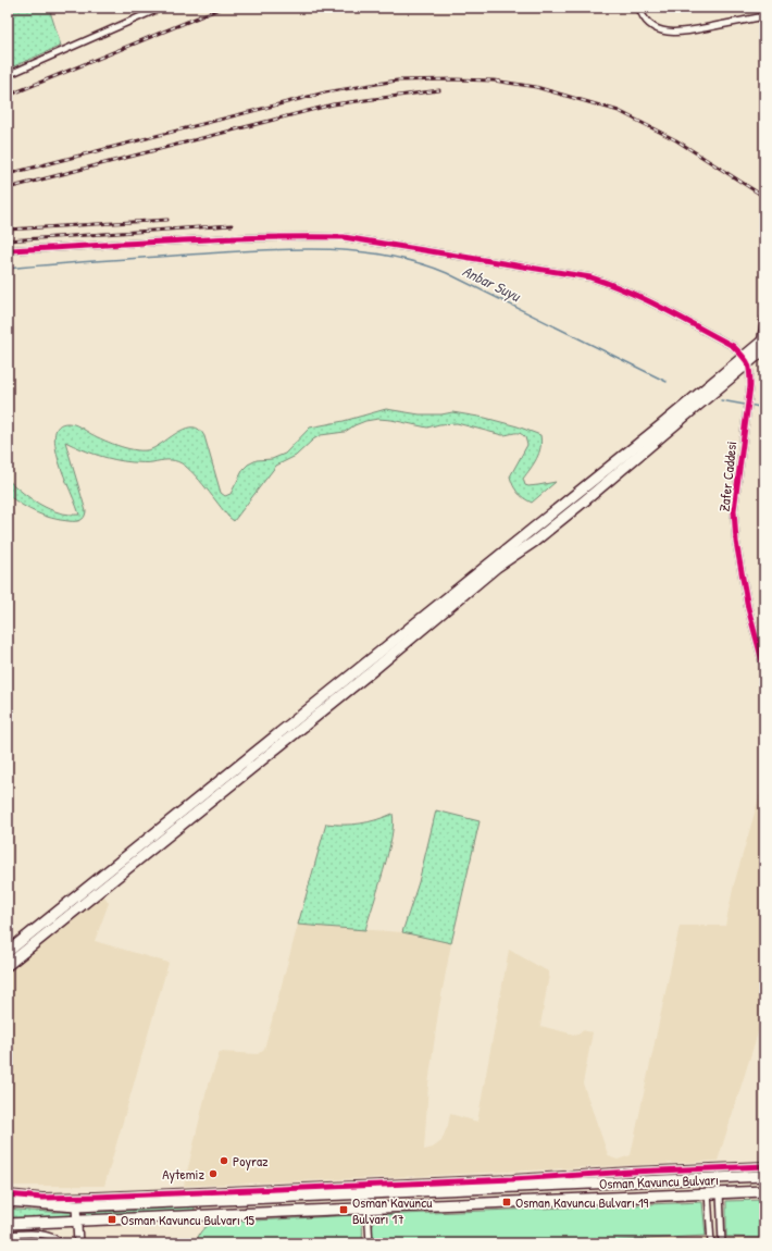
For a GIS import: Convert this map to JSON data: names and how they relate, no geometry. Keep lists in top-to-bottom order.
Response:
{
  "streets": {
    "highway": ["Osman Kavuncu Bulvarı"],
    "street": ["Zafer Caddesi"]
  },
  "water": ["Anbar Suyu"],
  "places": {
    "other": ["Poyraz", "Aytemiz"],
    "transit": ["Osman Kavuncu Bulvarı 19", "Osman Kavuncu Bulvarı 17", "Osman Kavuncu Bulvarı 15"]
  }
}
